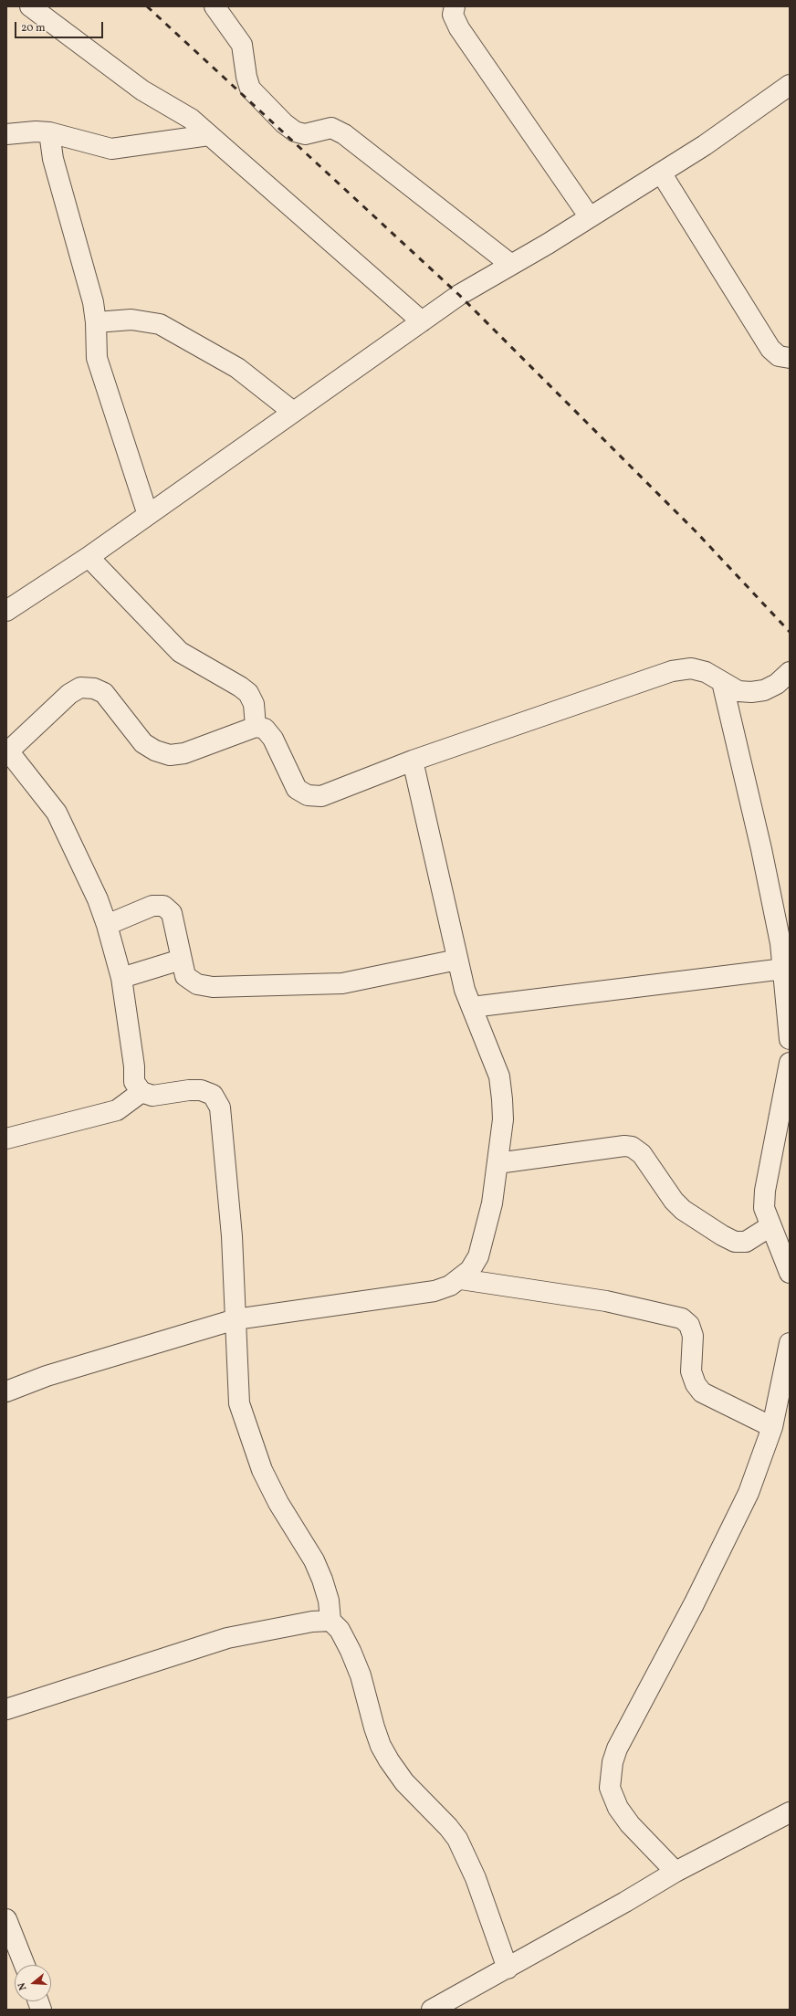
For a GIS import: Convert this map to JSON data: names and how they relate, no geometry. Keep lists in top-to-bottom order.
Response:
{
  "scale_bar": "20 m",
  "north": "left"
}
